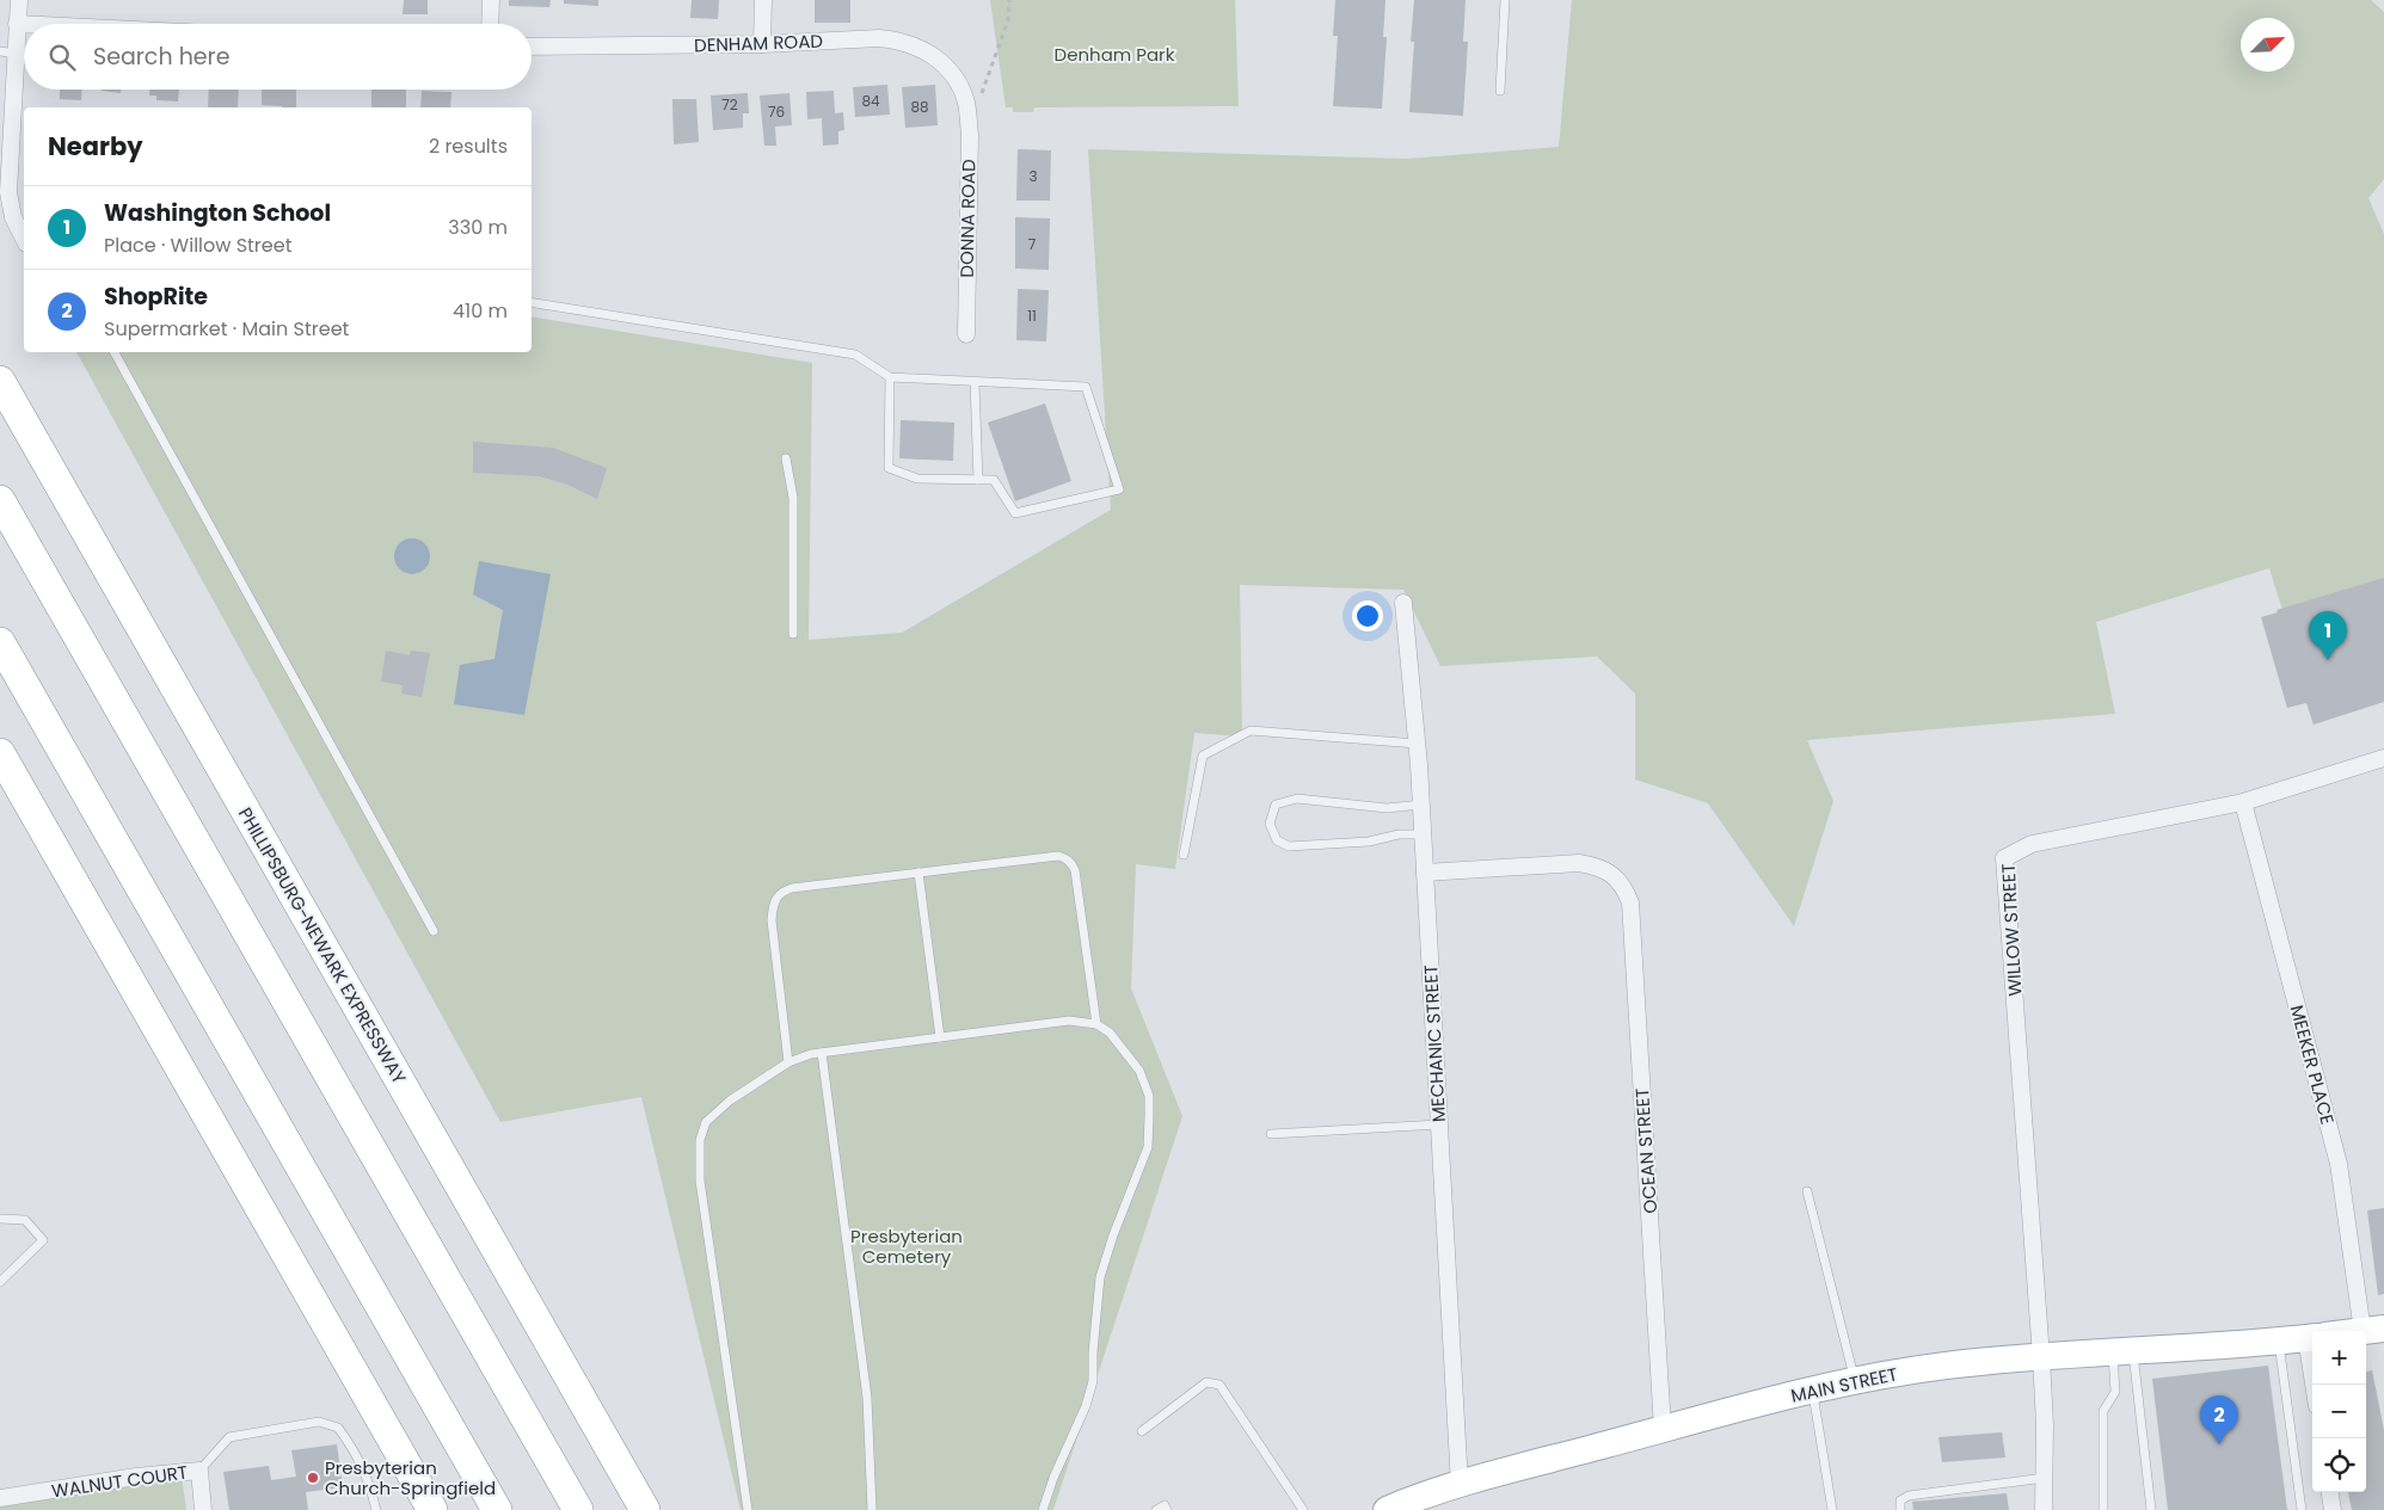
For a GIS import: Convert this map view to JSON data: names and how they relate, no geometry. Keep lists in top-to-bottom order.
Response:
{
  "streets": {
    "highway": ["PHILLIPSBURG-NEWARK EXPRESSWAY"],
    "main road": ["MAIN STREET"],
    "street": [
      "DENHAM ROAD",
      "DONNA ROAD",
      "WILLOW STREET",
      "MECHANIC STREET",
      "MEEKER PLACE",
      "OCEAN STREET",
      "WALNUT COURT"
    ]
  },
  "crossings": [
    ["DENHAM ROAD", "DONNA ROAD"],
    ["WILLOW STREET", "MEEKER PLACE"],
    ["WILLOW STREET", "MAIN STREET"],
    ["MECHANIC STREET", "OCEAN STREET"],
    ["MECHANIC STREET", "MAIN STREET"],
    ["OCEAN STREET", "MAIN STREET"]
  ],
  "parks": ["Denham Park", "Presbyterian Cemetery"],
  "places": ["Presbyterian Church-Springfield"],
  "house_numbers": [
    "84",
    "72",
    "88",
    "76",
    "3",
    "7",
    "11"
  ],
  "north": "top right",
  "page": {
    "search": "Search here",
    "heading": ["Nearby", "2 results"],
    "list": [
      {
        "mark": "1",
        "name": "Washington School",
        "note": "Place · Willow Street",
        "value": "330 m"
      },
      {
        "mark": "2",
        "name": "ShopRite",
        "note": "Supermarket · Main Street",
        "value": "410 m"
      }
    ],
    "pins": ["1", "2"],
    "map_buttons": ["+", "−"]
  }
}
